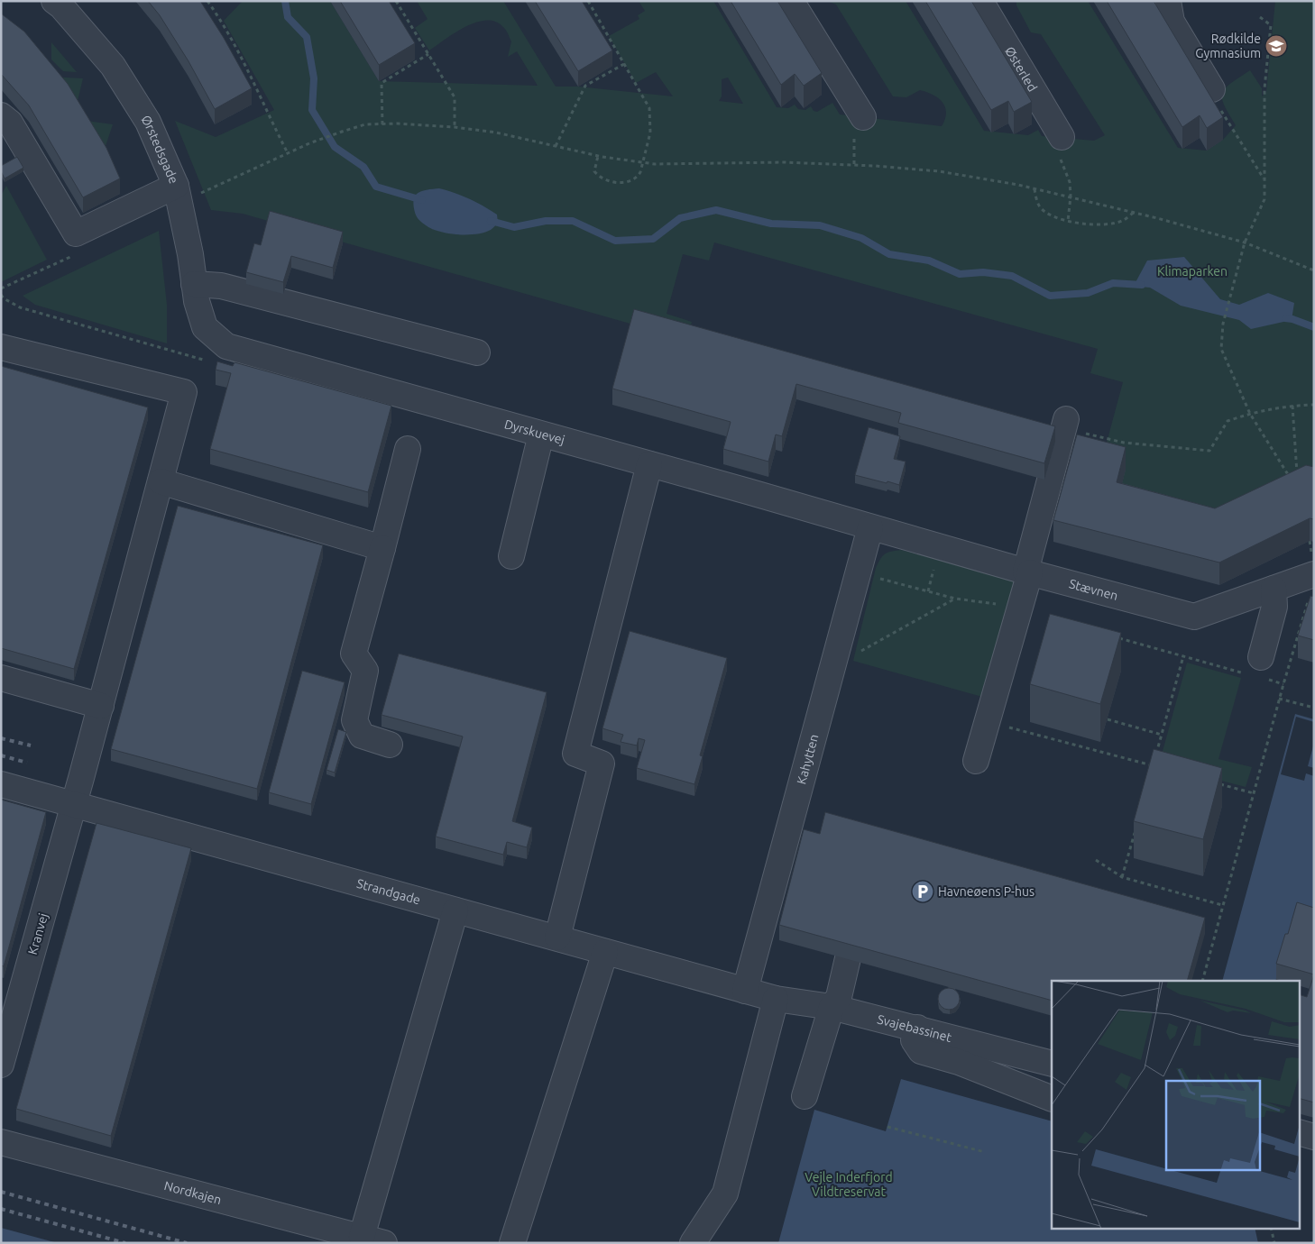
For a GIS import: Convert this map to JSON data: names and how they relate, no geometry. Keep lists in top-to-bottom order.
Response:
{
  "streets": {
    "street": [
      "Østerled",
      "Ørstedsgade",
      "Dyrskuevej",
      "Stævnen",
      "Kahytten",
      "Strandgade",
      "Kranvej",
      "Svajebassinet",
      "Nordkajen"
    ]
  },
  "crossings": [
    ["Ørstedsgade", "Dyrskuevej"],
    ["Dyrskuevej", "Stævnen"],
    ["Dyrskuevej", "Kahytten"],
    ["Stævnen", "Kahytten"],
    ["Kahytten", "Strandgade"],
    ["Strandgade", "Kranvej"],
    ["Strandgade", "Svajebassinet"]
  ],
  "parks": ["Klimaparken", "Vejle Inderfjord Vildtreservat"],
  "places": {
    "school or university": ["Rødkilde Gymnasium"],
    "parking": ["Havneøens P-hus"]
  }
}
